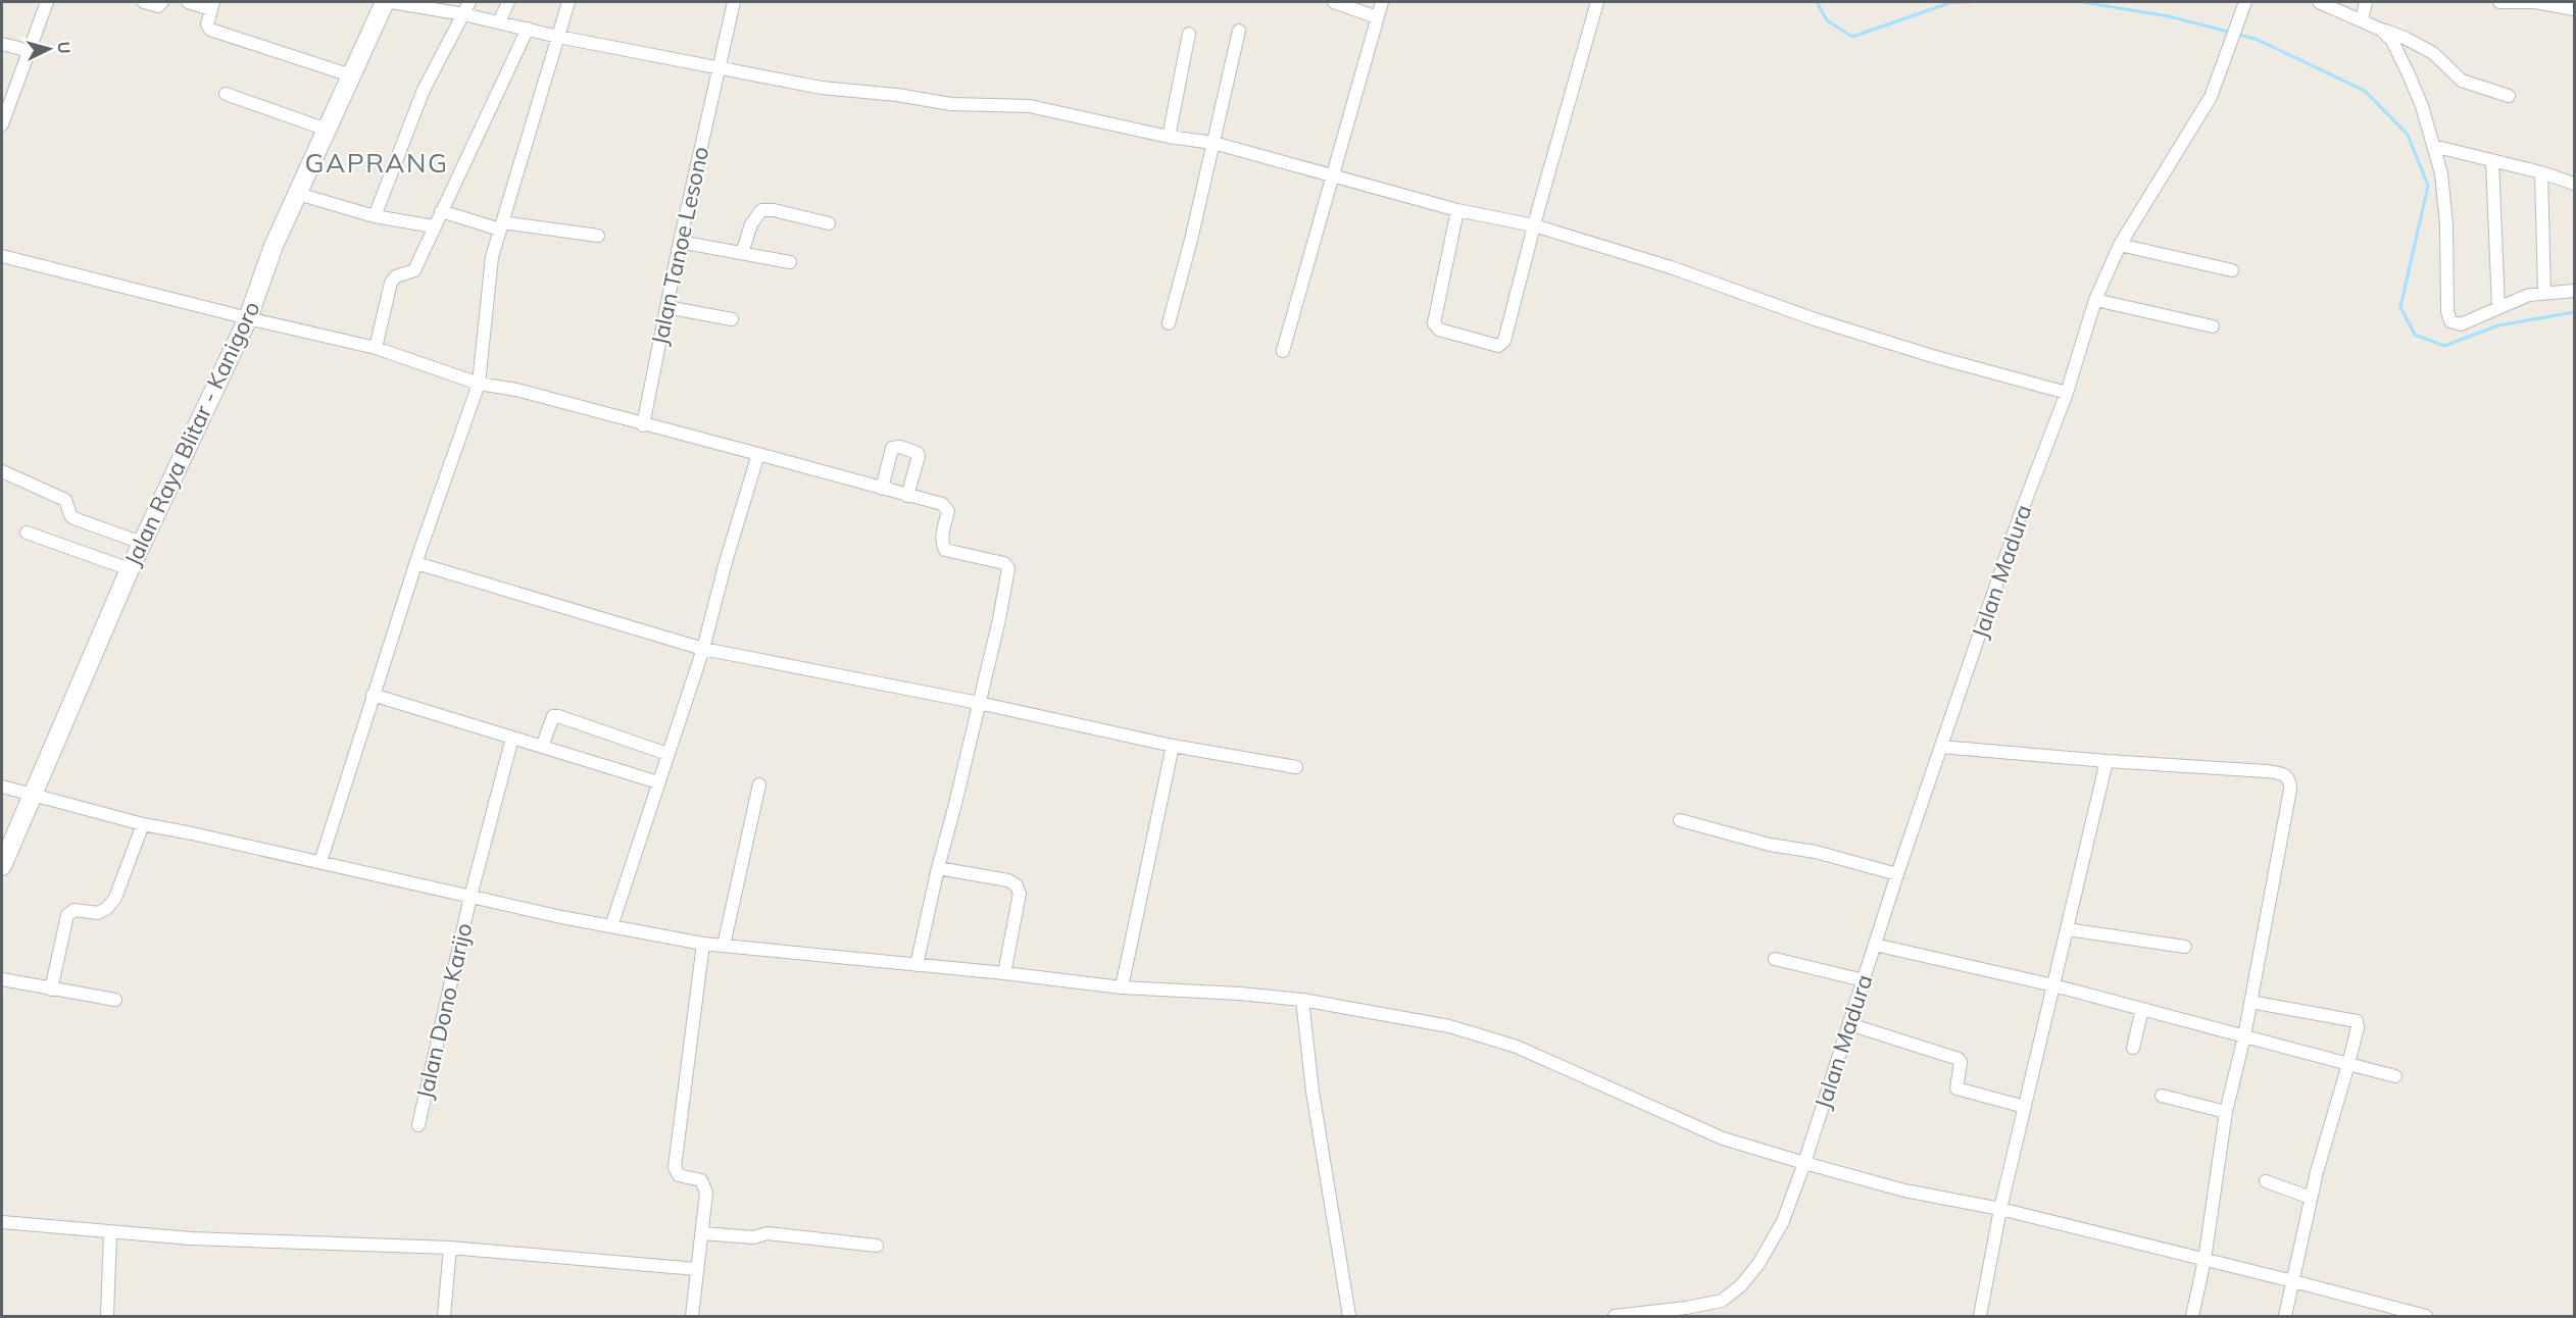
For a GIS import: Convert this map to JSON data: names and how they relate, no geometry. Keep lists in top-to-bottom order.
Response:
{
  "streets": {
    "main road": ["Jalan Raya Blitar - Kanigoro"],
    "street": ["Jalan Tanoe Lesono", "Jalan Madura", "Jalan Dono Karijo"]
  },
  "districts": ["GAPRANG"],
  "north": "right"
}
